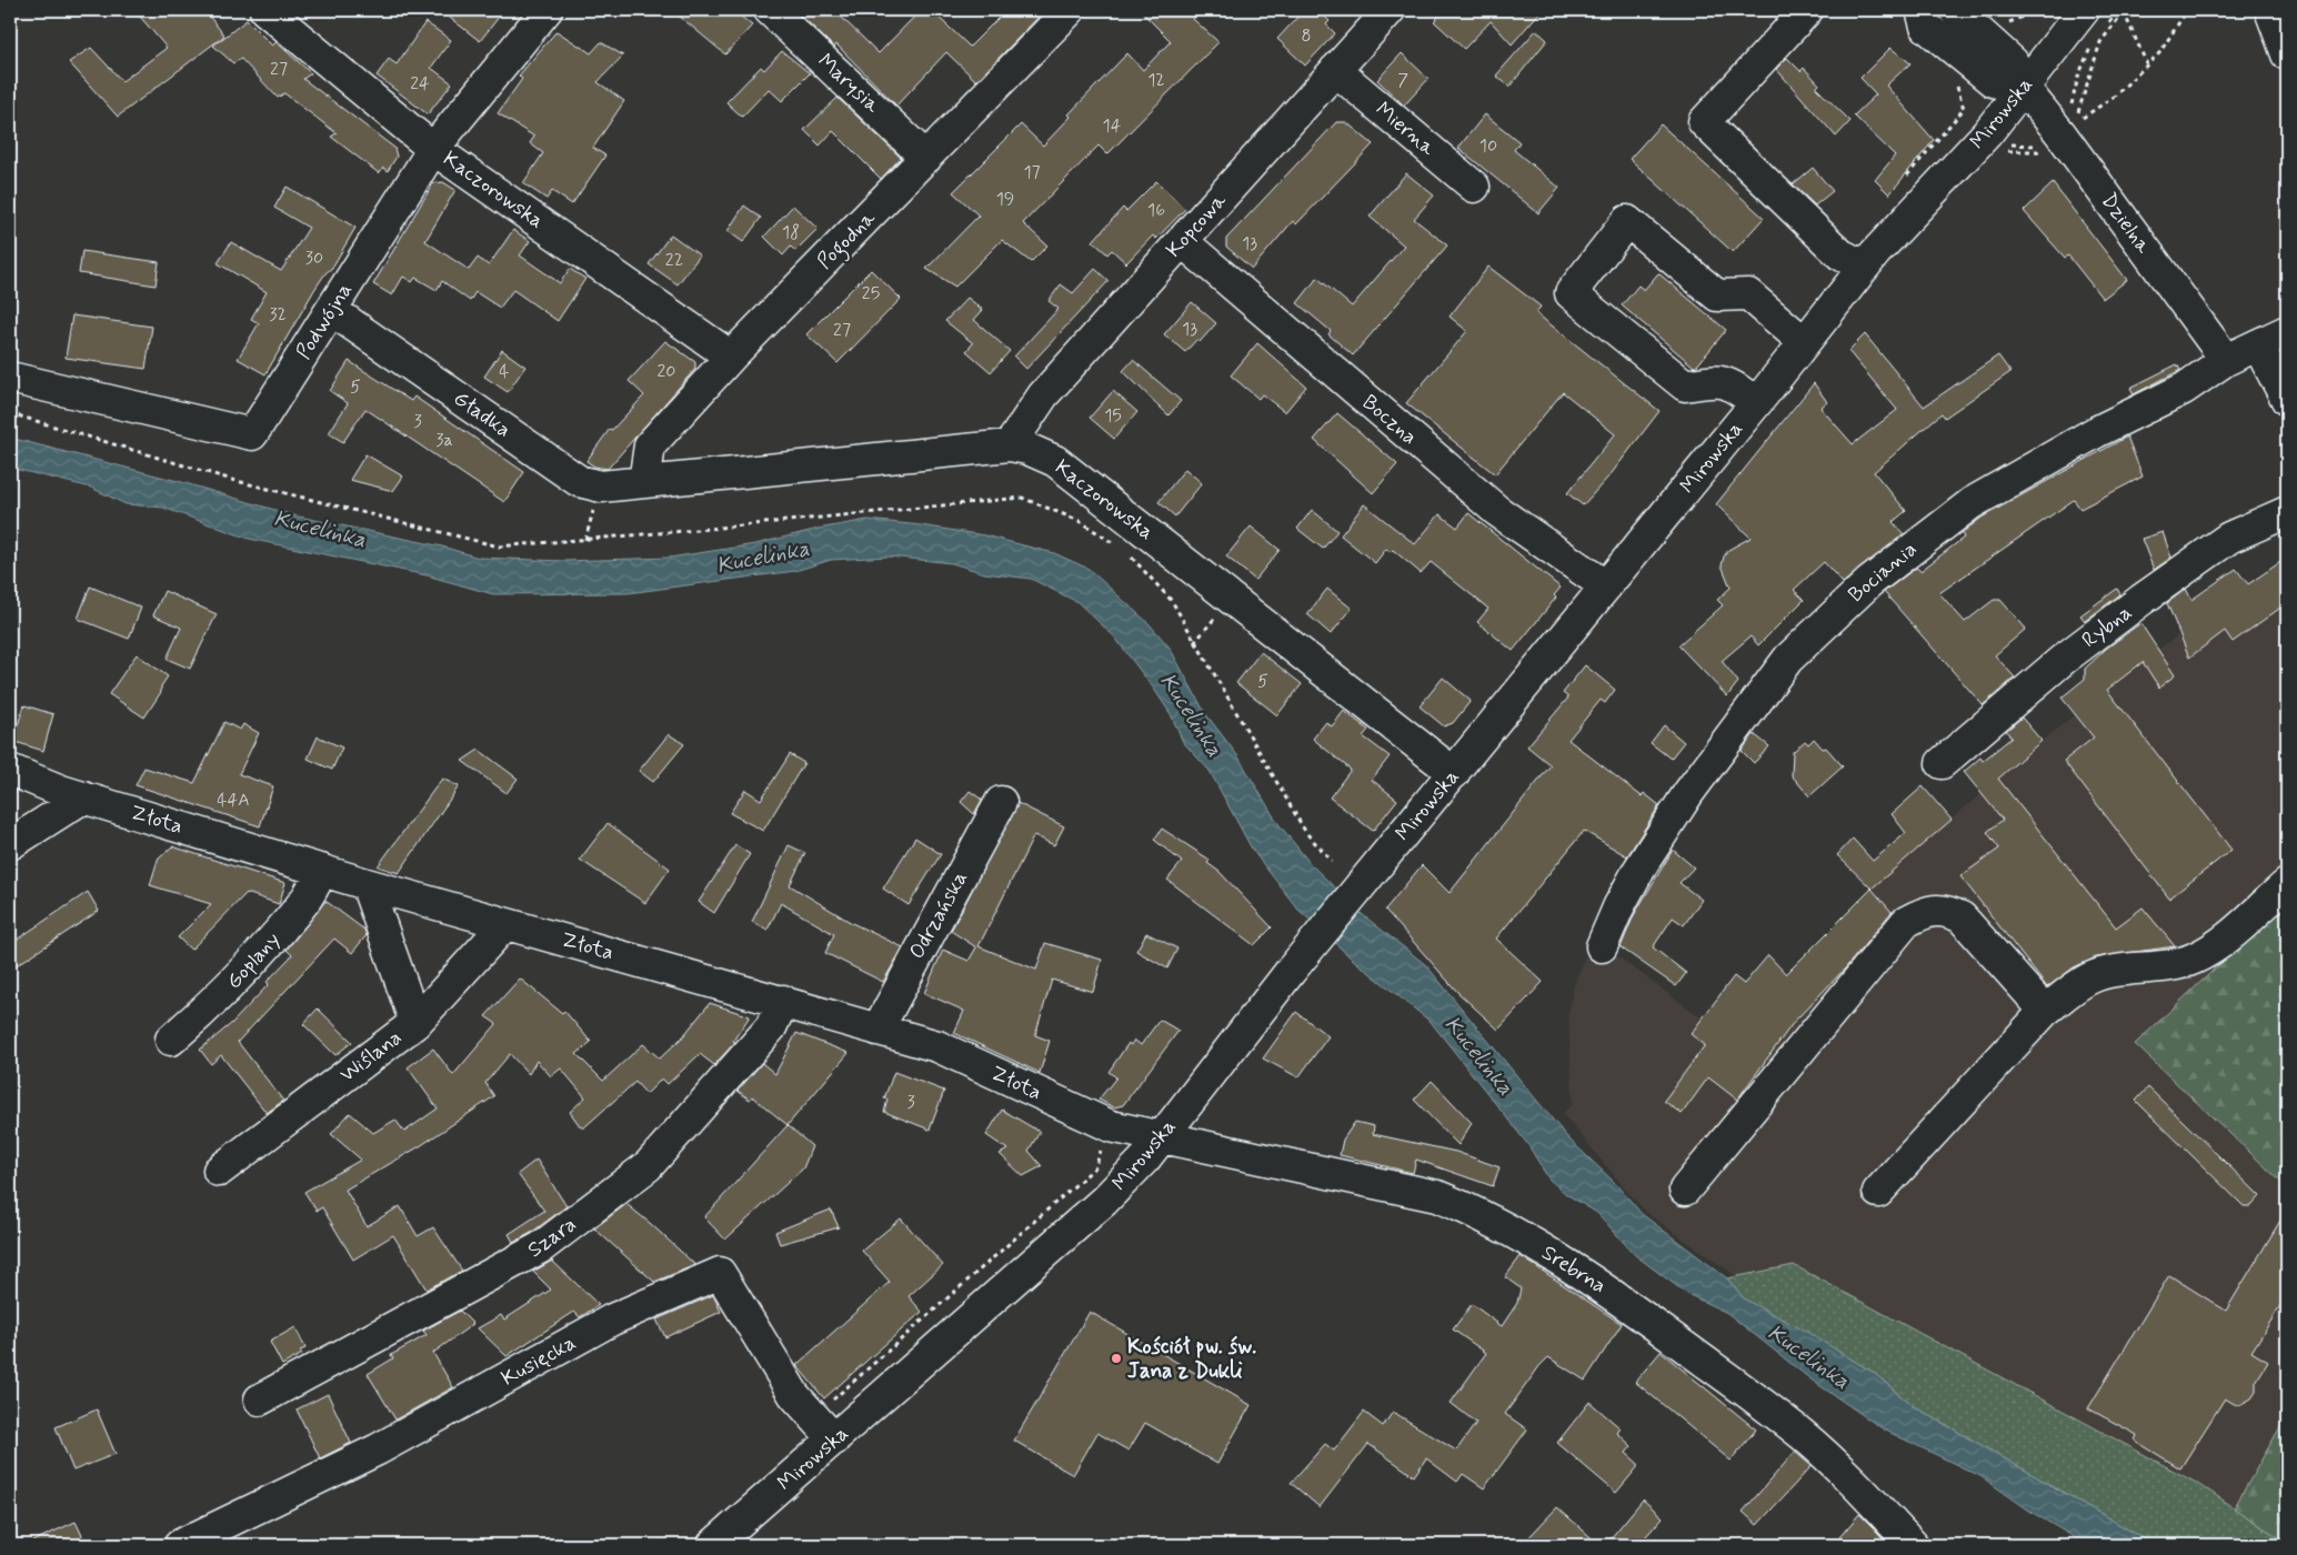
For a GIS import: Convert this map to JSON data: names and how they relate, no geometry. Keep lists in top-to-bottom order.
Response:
{
  "streets": {
    "street": [
      "Marysia",
      "Mirowska",
      "Mierna",
      "Kaczorowska",
      "Dzielna",
      "Kopcowa",
      "Pogodna",
      "Podwójna",
      "Gładka",
      "Boczna",
      "Bociania",
      "Rybna",
      "Złota",
      "Odrzańska",
      "Goplany",
      "Wiślana",
      "Szara",
      "Srebrna",
      "Kusięcka"
    ]
  },
  "crossings": [
    ["Marysia", "Pogodna"],
    ["Mirowska", "Kaczorowska"],
    ["Mirowska", "Dzielna"],
    ["Mirowska", "Boczna"],
    ["Mirowska", "Złota"],
    ["Mirowska", "Srebrna"],
    ["Mirowska", "Kusięcka"],
    ["Mierna", "Kopcowa"],
    ["Kaczorowska", "Kopcowa"],
    ["Kaczorowska", "Pogodna"],
    ["Kaczorowska", "Podwójna"],
    ["Kaczorowska", "Gładka"],
    ["Dzielna", "Bociania"],
    ["Kopcowa", "Boczna"],
    ["Pogodna", "Gładka"],
    ["Podwójna", "Gładka"],
    ["Złota", "Odrzańska"],
    ["Złota", "Goplany"],
    ["Złota", "Wiślana"],
    ["Złota", "Szara"],
    ["Złota", "Srebrna"]
  ],
  "water": ["Kucelinka"],
  "places": ["Kościół pw. św. Jana z Dukli"],
  "house_numbers": [
    "8",
    "27",
    "12",
    "7",
    "24",
    "14",
    "10",
    "17",
    "19",
    "16",
    "18",
    "13",
    "30",
    "22",
    "25",
    "32",
    "13",
    "27",
    "4",
    "20",
    "5",
    "15",
    "3",
    "3a",
    "5",
    "44A",
    "3"
  ]
}
